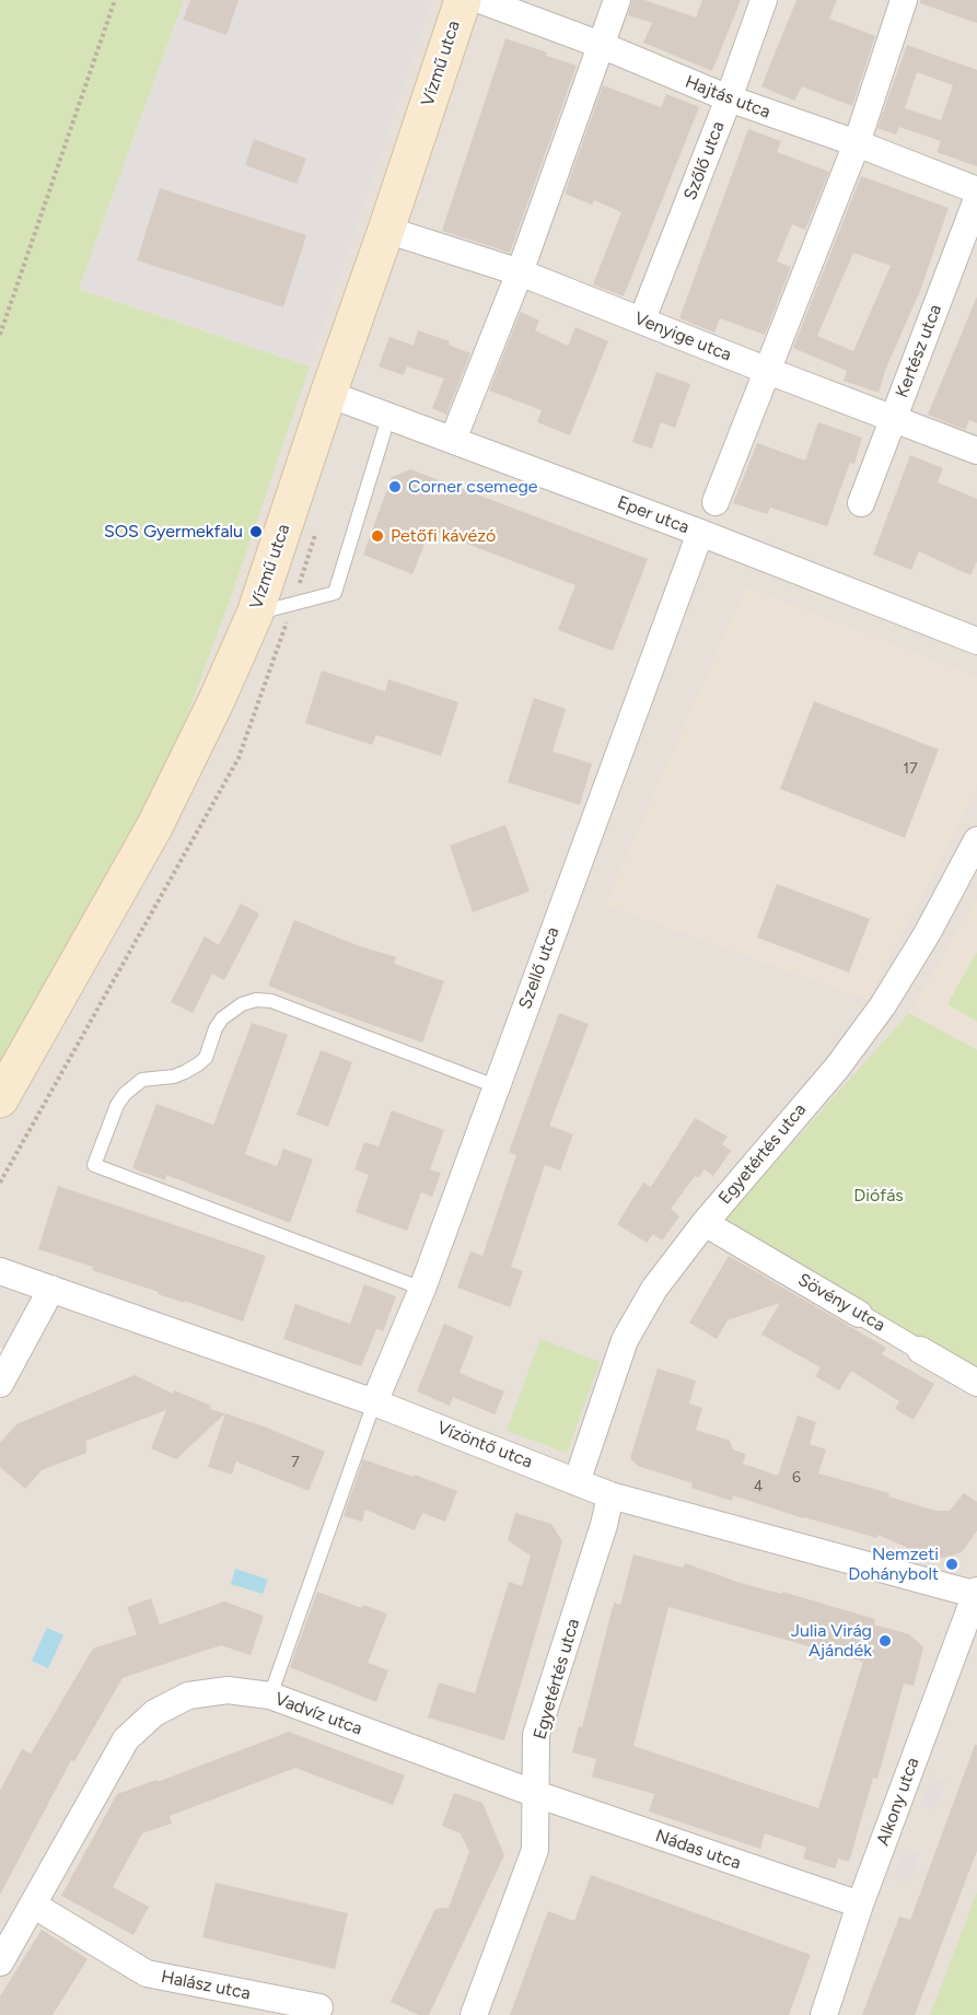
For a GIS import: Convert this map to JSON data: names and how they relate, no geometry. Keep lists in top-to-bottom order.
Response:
{
  "streets": {
    "main road": ["Vízmű utca"],
    "street": [
      "Hajtás utca",
      "Szőlő utca",
      "Venyige utca",
      "Kertész utca",
      "Eper utca",
      "Szellő utca",
      "Egyetértés utca",
      "Sövény utca",
      "Vízöntő utca",
      "Vadvíz utca",
      "Alkony utca",
      "Nádas utca",
      "Halász utca"
    ]
  },
  "crossings": [
    ["Vízmű utca", "Venyige utca"],
    ["Vízmű utca", "Eper utca"],
    ["Hajtás utca", "Szőlő utca"],
    ["Szőlő utca", "Venyige utca"],
    ["Venyige utca", "Kertész utca"],
    ["Eper utca", "Szellő utca"],
    ["Szellő utca", "Vízöntő utca"],
    ["Egyetértés utca", "Sövény utca"],
    ["Egyetértés utca", "Vízöntő utca"],
    ["Egyetértés utca", "Vadvíz utca"],
    ["Egyetértés utca", "Nádas utca"],
    ["Vízöntő utca", "Alkony utca"],
    ["Vadvíz utca", "Nádas utca"],
    ["Vadvíz utca", "Halász utca"],
    ["Alkony utca", "Nádas utca"]
  ],
  "parks": ["Diófás"],
  "places": [
    "Corner csemege",
    "SOS Gyermekfalu",
    "Petőfi kávézó",
    "Nemzeti Dohánybolt",
    "Julia Virág Ajándék"
  ],
  "house_numbers": [
    "17",
    "7",
    "6",
    "4"
  ]
}
